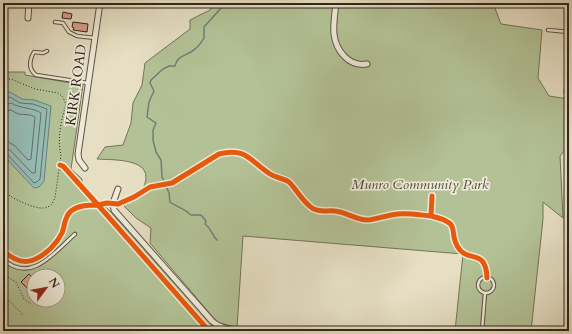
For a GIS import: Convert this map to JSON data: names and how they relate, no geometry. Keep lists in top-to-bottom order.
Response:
{
  "streets": {
    "street": ["KIRK ROAD"]
  },
  "parks": ["Munro Community Park"],
  "north": "top right"
}
